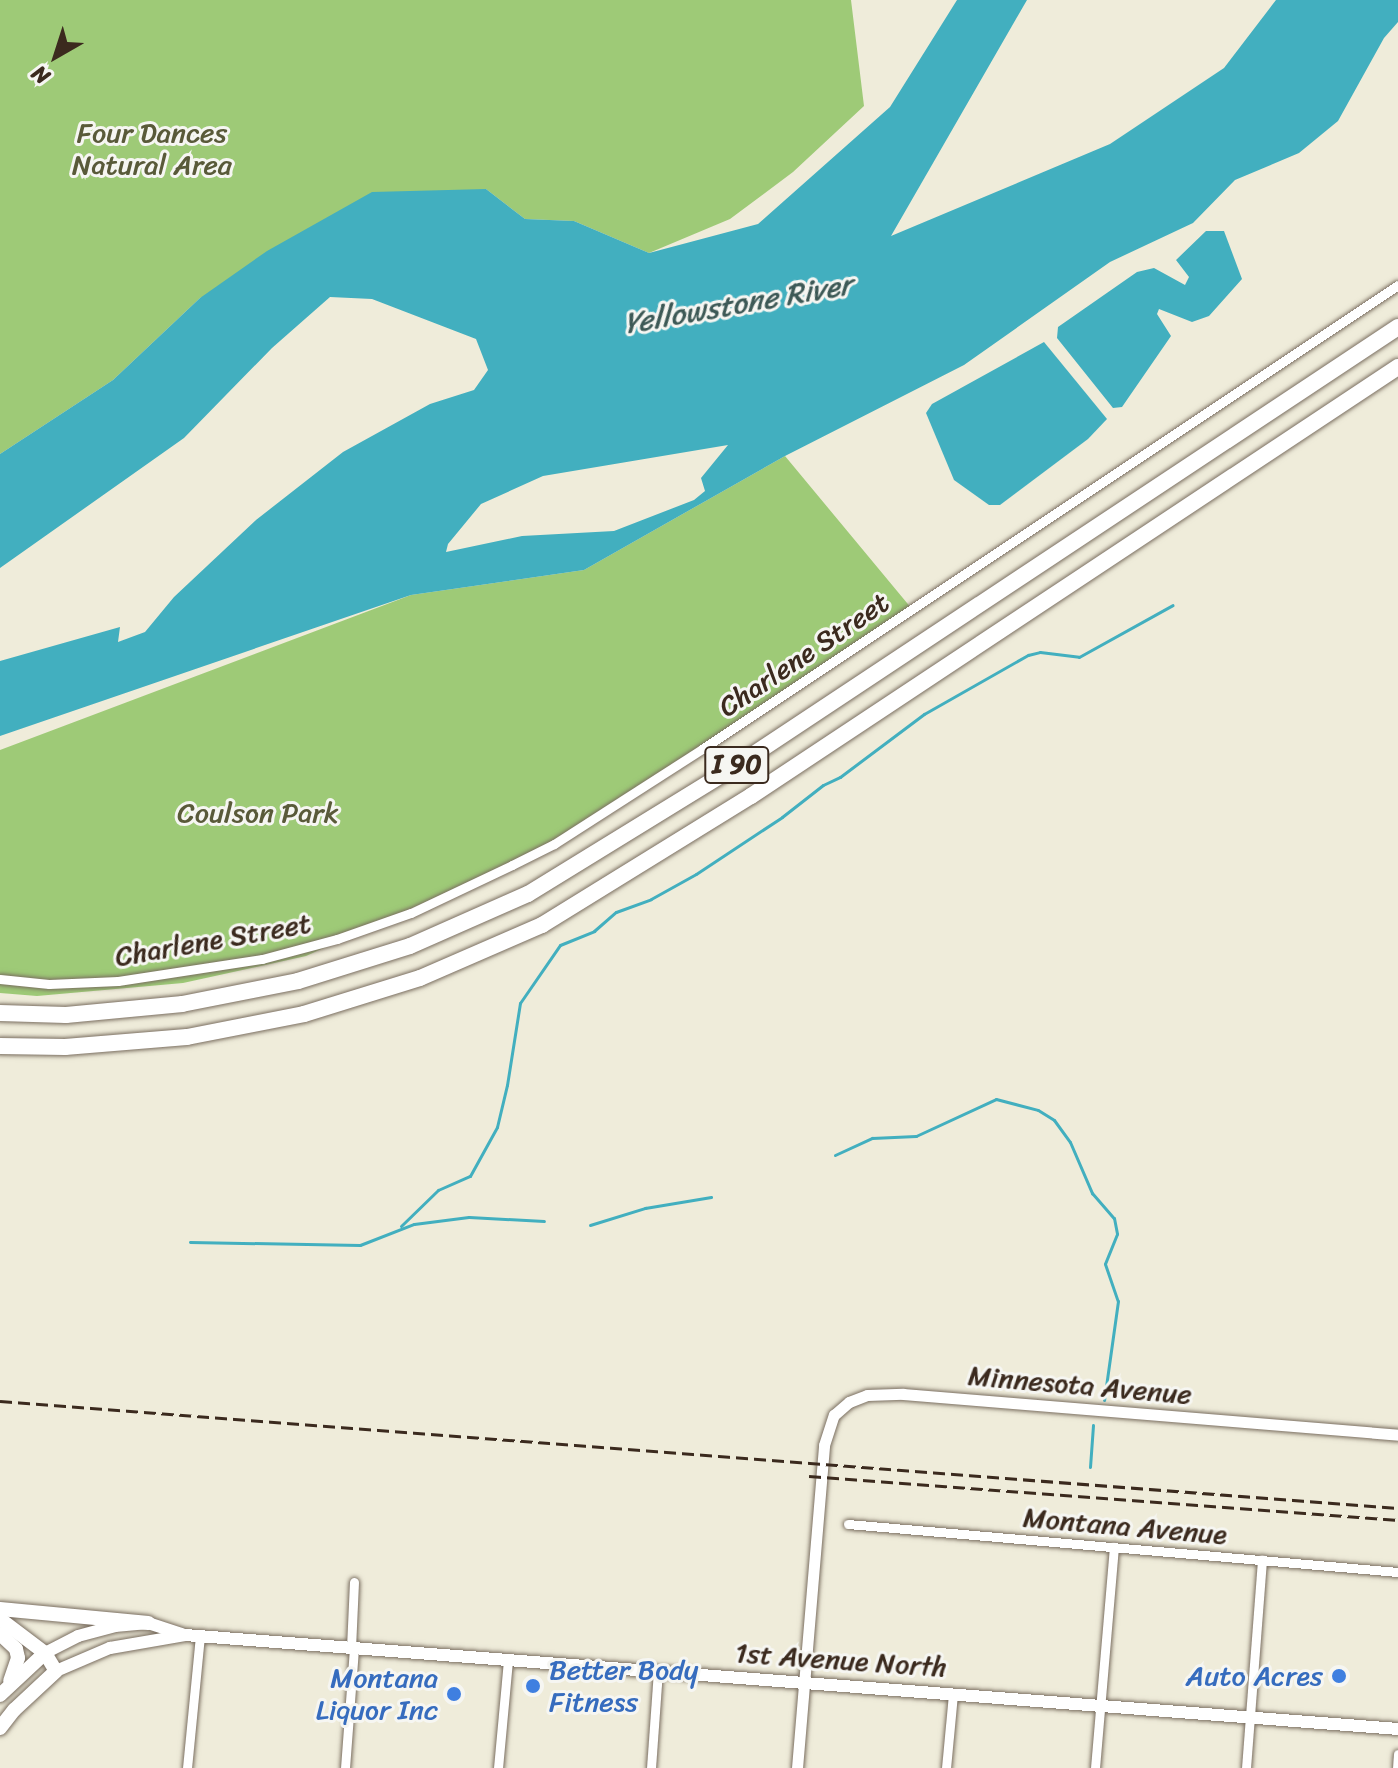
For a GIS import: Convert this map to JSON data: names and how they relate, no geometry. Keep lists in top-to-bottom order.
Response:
{
  "streets": {
    "highway": ["I 90", "1st Avenue North"],
    "street": ["Charlene Street", "Minnesota Avenue", "Montana Avenue"]
  },
  "crossings": [
    ["Minnesota Avenue", "1st Avenue North"]
  ],
  "water": ["Yellowstone River"],
  "parks": ["Four Dances Natural Area", "Coulson Park"],
  "places": ["Auto Acres", "Better Body Fitness", "Montana Liquor Inc"],
  "north": "bottom left"
}
